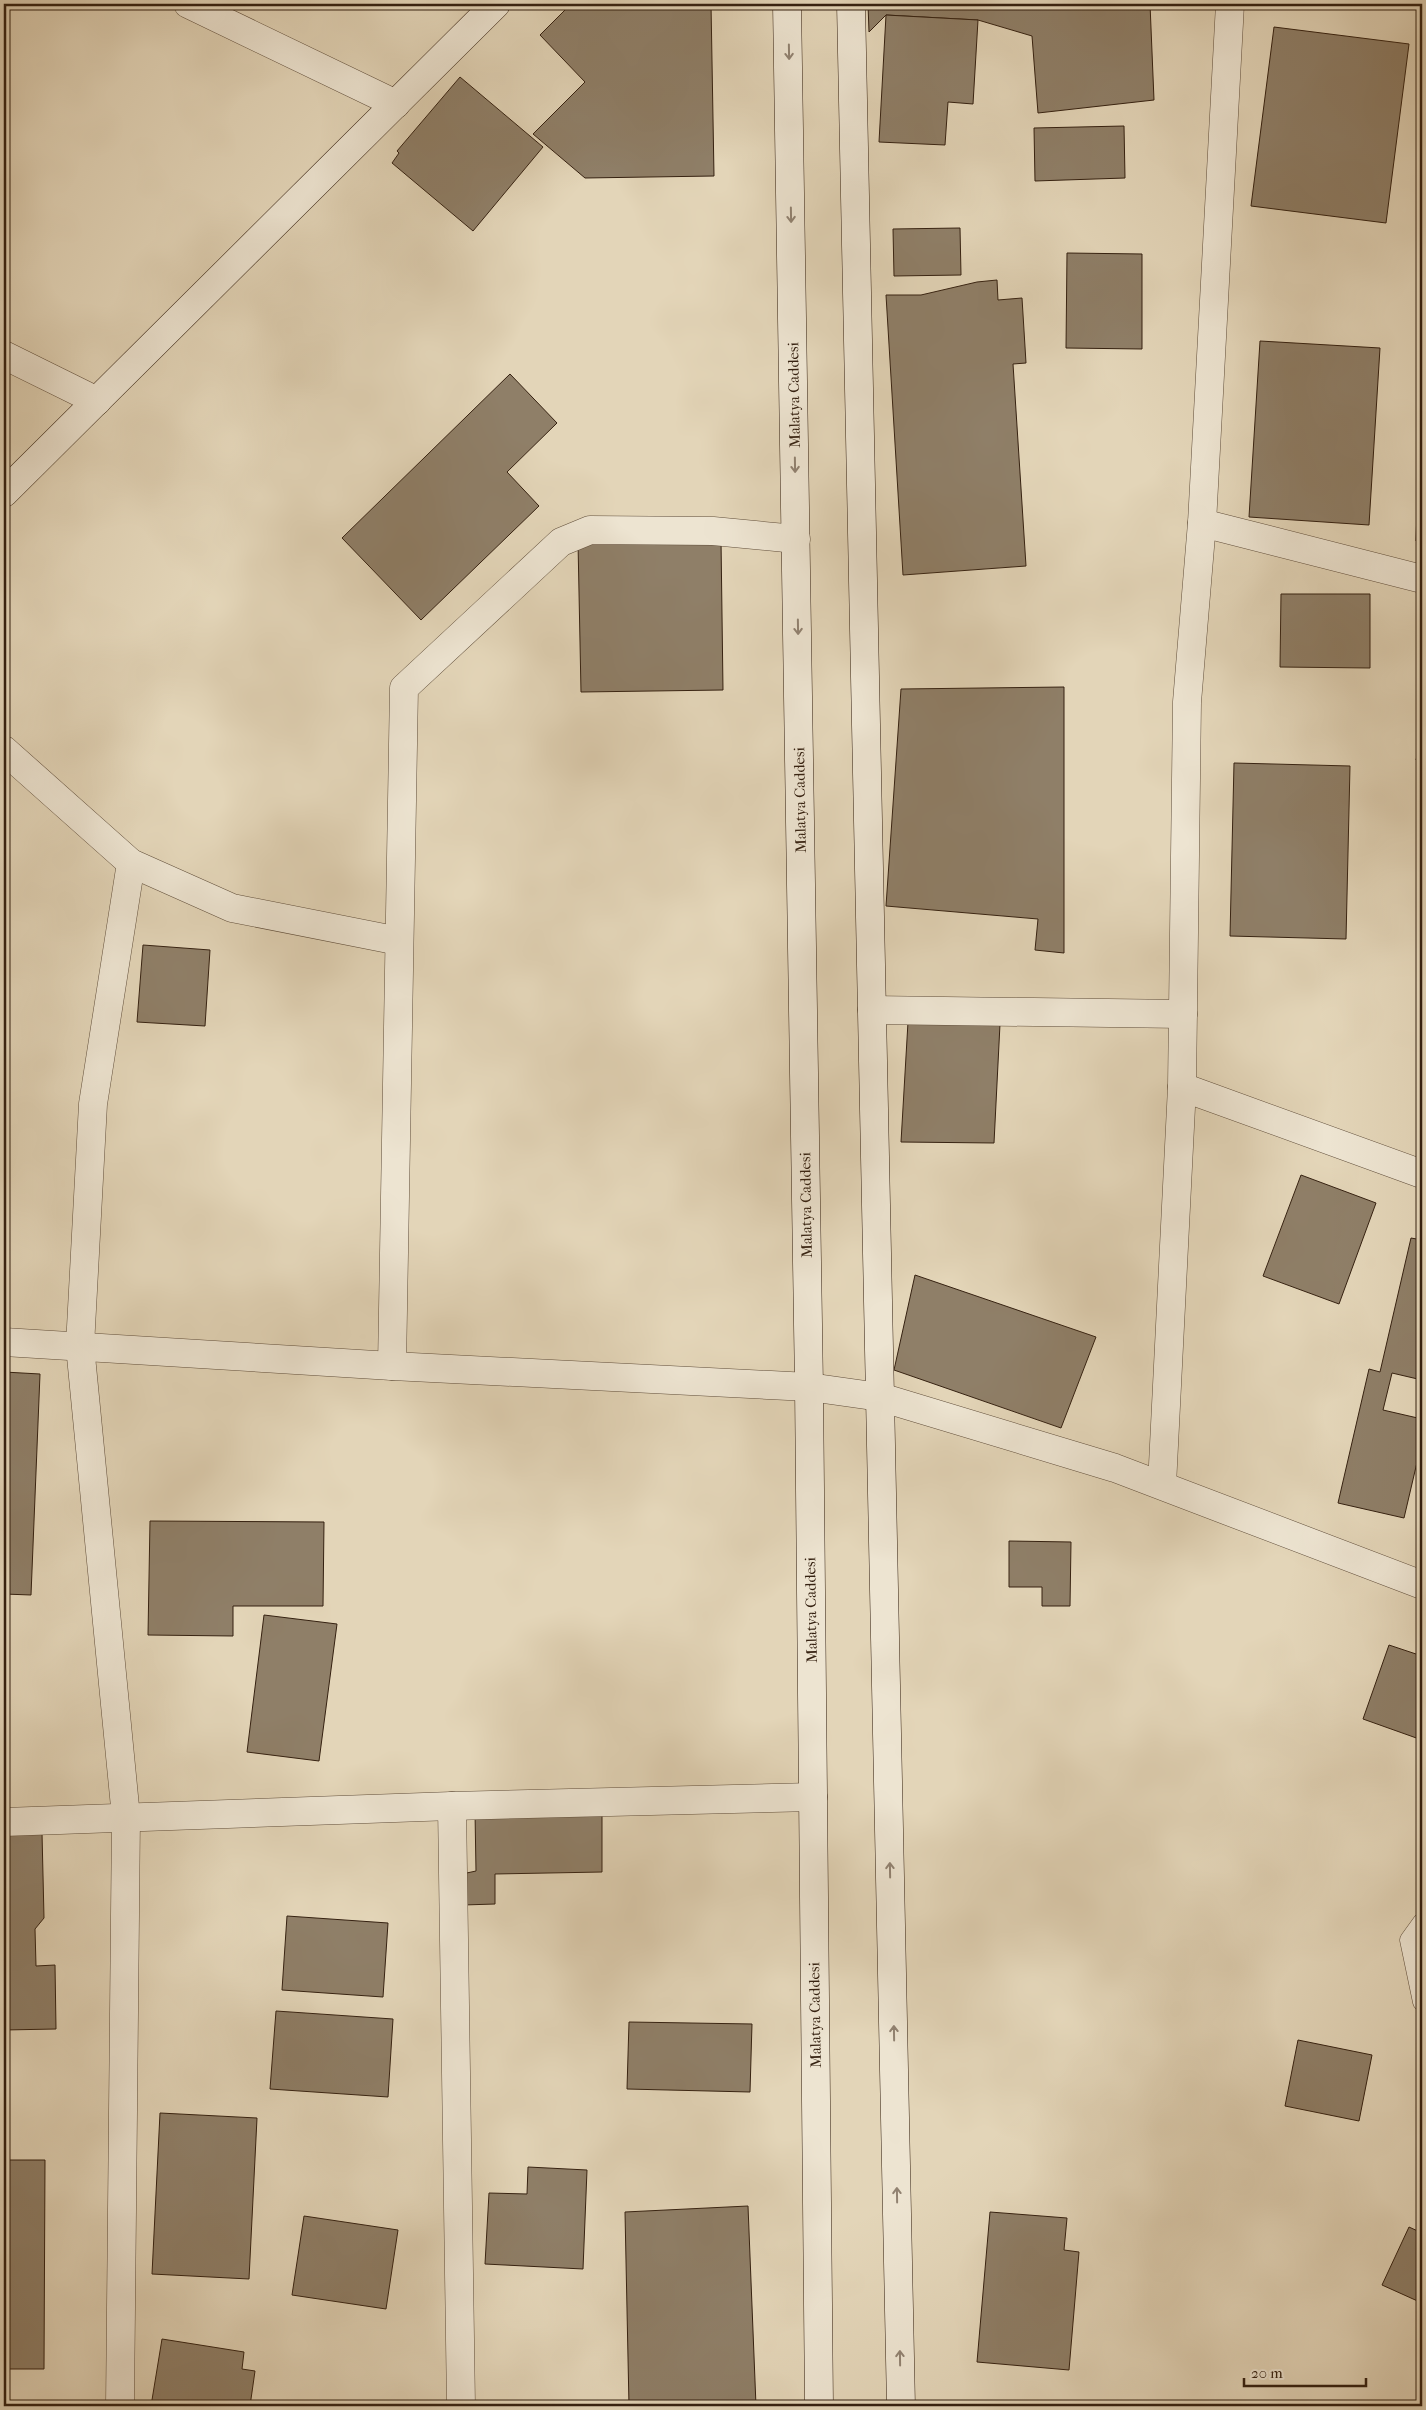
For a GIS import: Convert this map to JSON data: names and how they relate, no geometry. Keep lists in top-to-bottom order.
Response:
{
  "streets": {
    "street": ["Malatya Caddesi"]
  },
  "scale_bar": "20 m"
}
